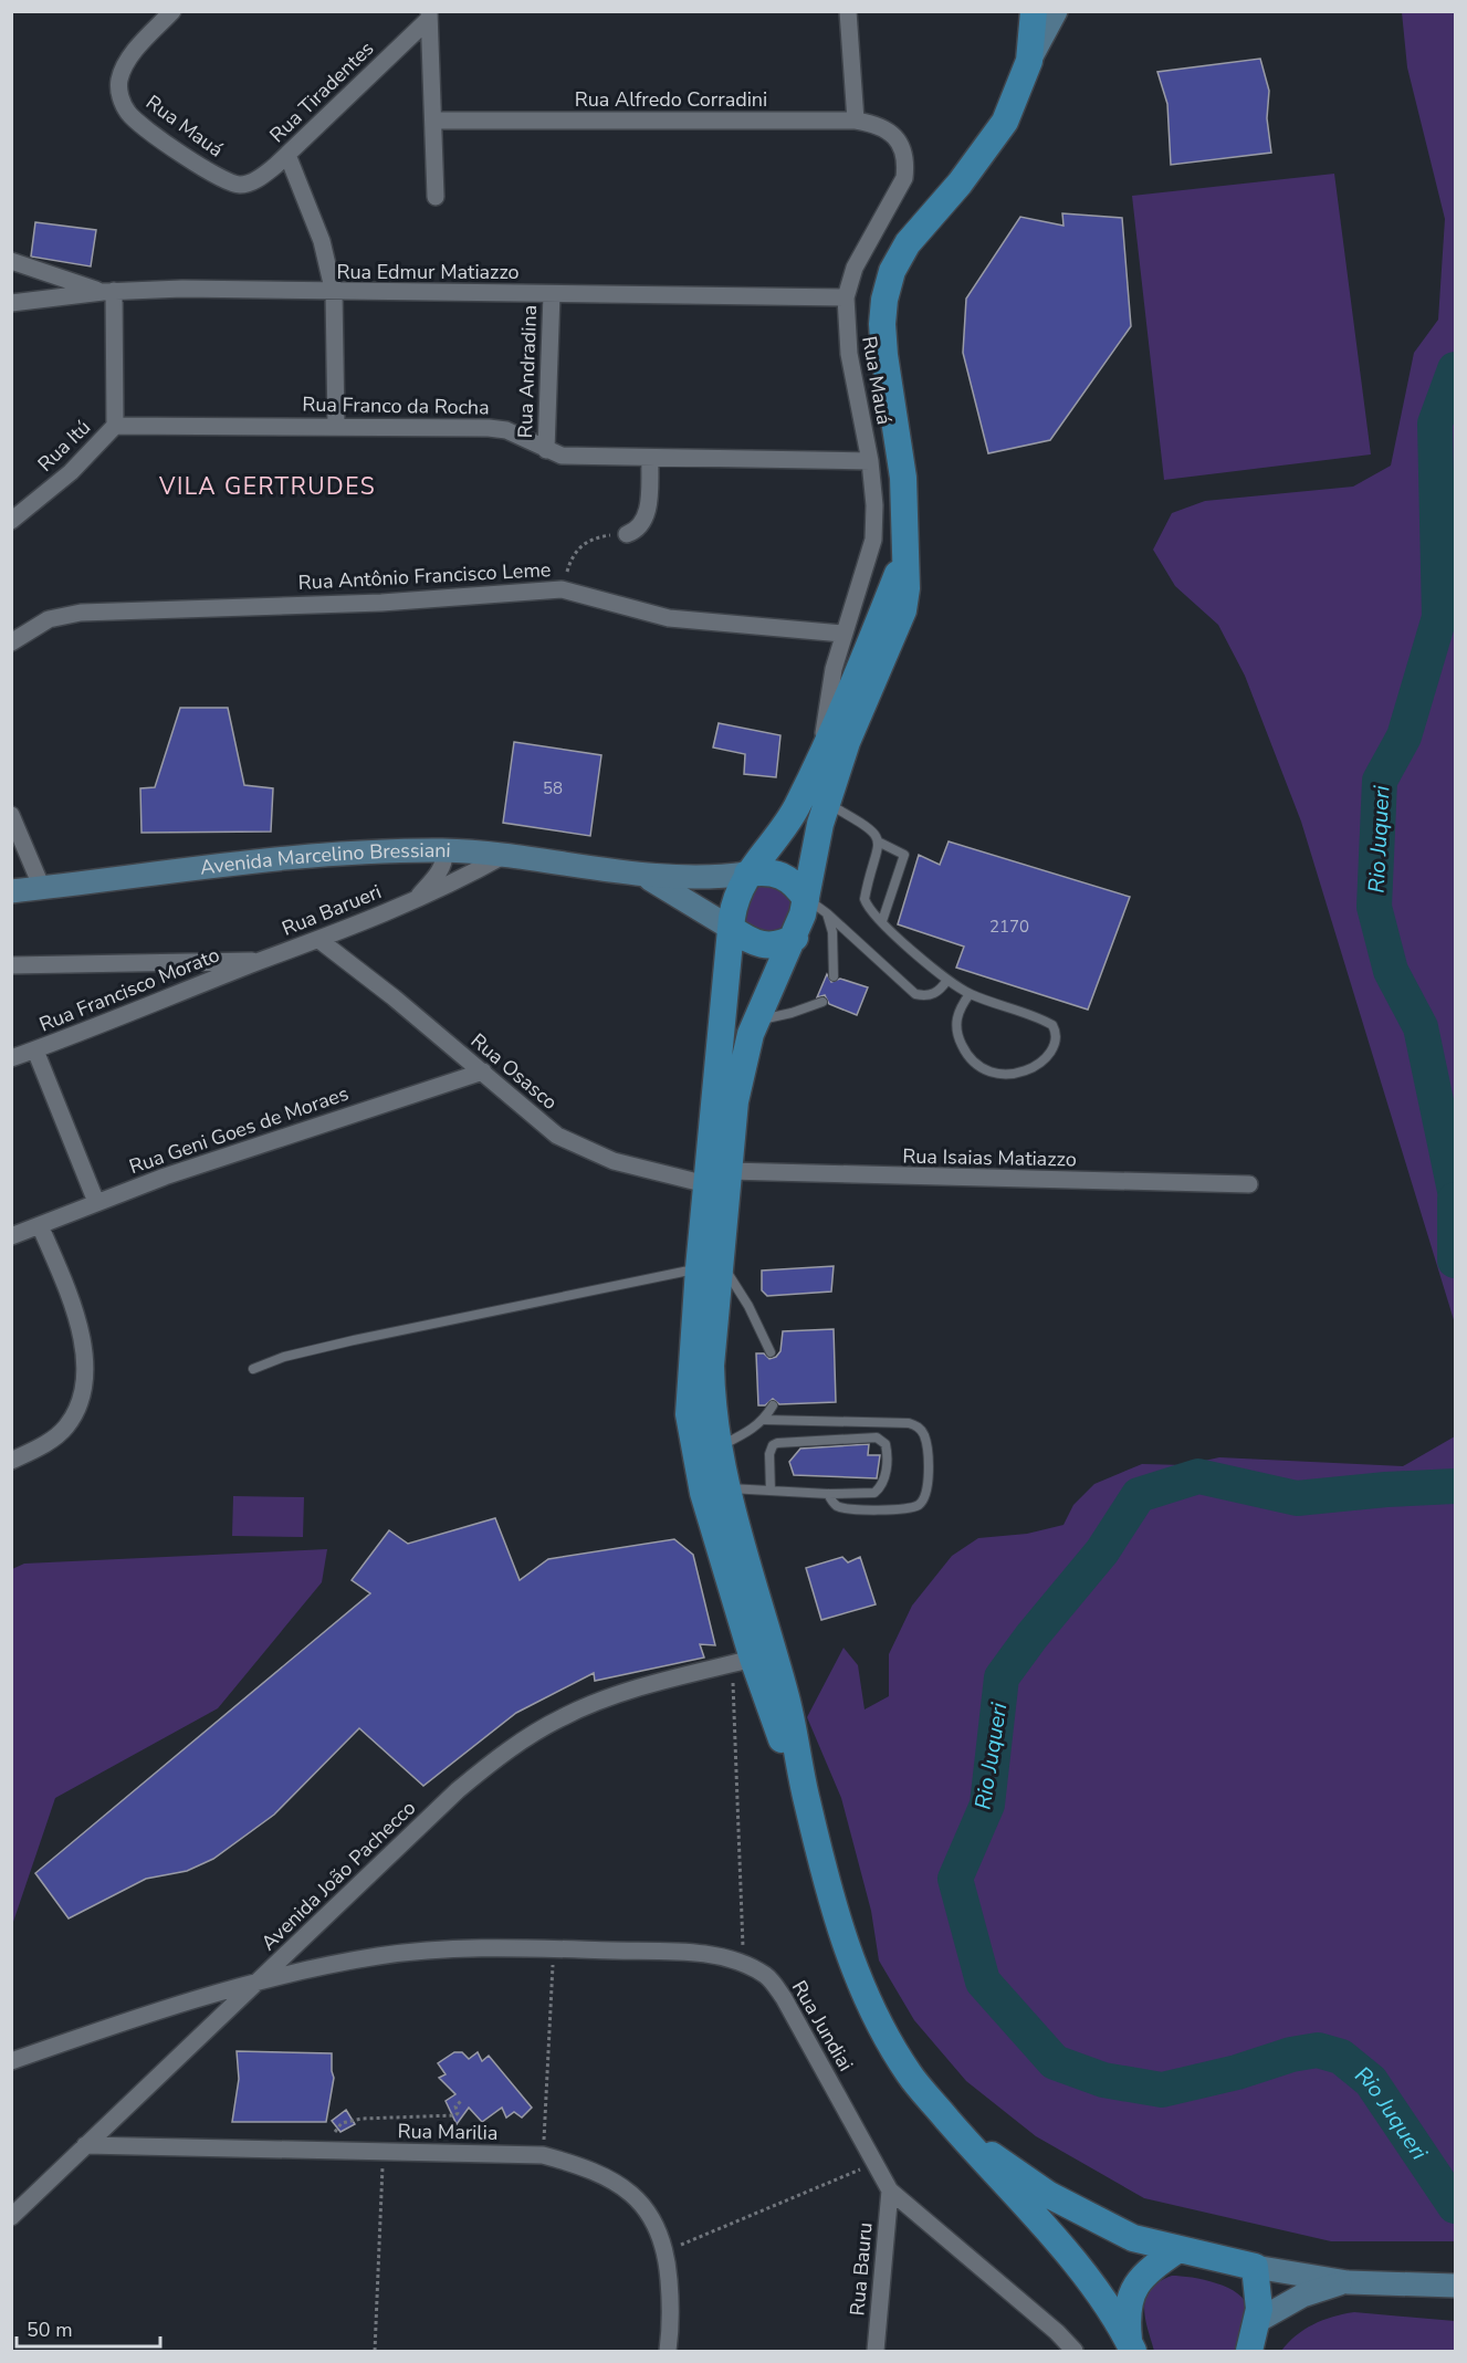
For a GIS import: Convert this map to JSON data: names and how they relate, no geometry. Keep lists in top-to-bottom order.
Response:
{
  "streets": {
    "street": [
      "Rua Tiradentes",
      "Rua Alfredo Corradini",
      "Rua Mauá",
      "Rua Edmur Matiazzo",
      "Rua Andradina",
      "Rua Franco da Rocha",
      "Rua Itú",
      "Rua Antônio Francisco Leme",
      "Avenida Marcelino Bressiani",
      "Rua Barueri",
      "Rua Francisco Morato",
      "Rua Osasco",
      "Rua Geni Goes de Moraes",
      "Rua Isaias Matiazzo",
      "Avenida João Pachecco",
      "Rua Jundiai",
      "Rua Marilia",
      "Rua Bauru"
    ]
  },
  "crossings": [
    ["Rua Tiradentes", "Rua Mauá"],
    ["Rua Alfredo Corradini", "Rua Mauá"],
    ["Rua Mauá", "Rua Edmur Matiazzo"],
    ["Rua Mauá", "Rua Franco da Rocha"],
    ["Rua Mauá", "Rua Antônio Francisco Leme"],
    ["Rua Edmur Matiazzo", "Rua Andradina"],
    ["Rua Andradina", "Rua Franco da Rocha"],
    ["Rua Franco da Rocha", "Rua Itú"],
    ["Avenida Marcelino Bressiani", "Rua Barueri"],
    ["Rua Barueri", "Rua Francisco Morato"],
    ["Rua Barueri", "Rua Osasco"],
    ["Rua Osasco", "Rua Geni Goes de Moraes"],
    ["Avenida João Pachecco", "Rua Jundiai"],
    ["Avenida João Pachecco", "Rua Marilia"],
    ["Rua Jundiai", "Rua Bauru"]
  ],
  "districts": ["VILA GERTRUDES"],
  "water": ["Rio Juqueri"],
  "house_numbers": ["58", "2170"],
  "scale_bar": "50 m"
}
